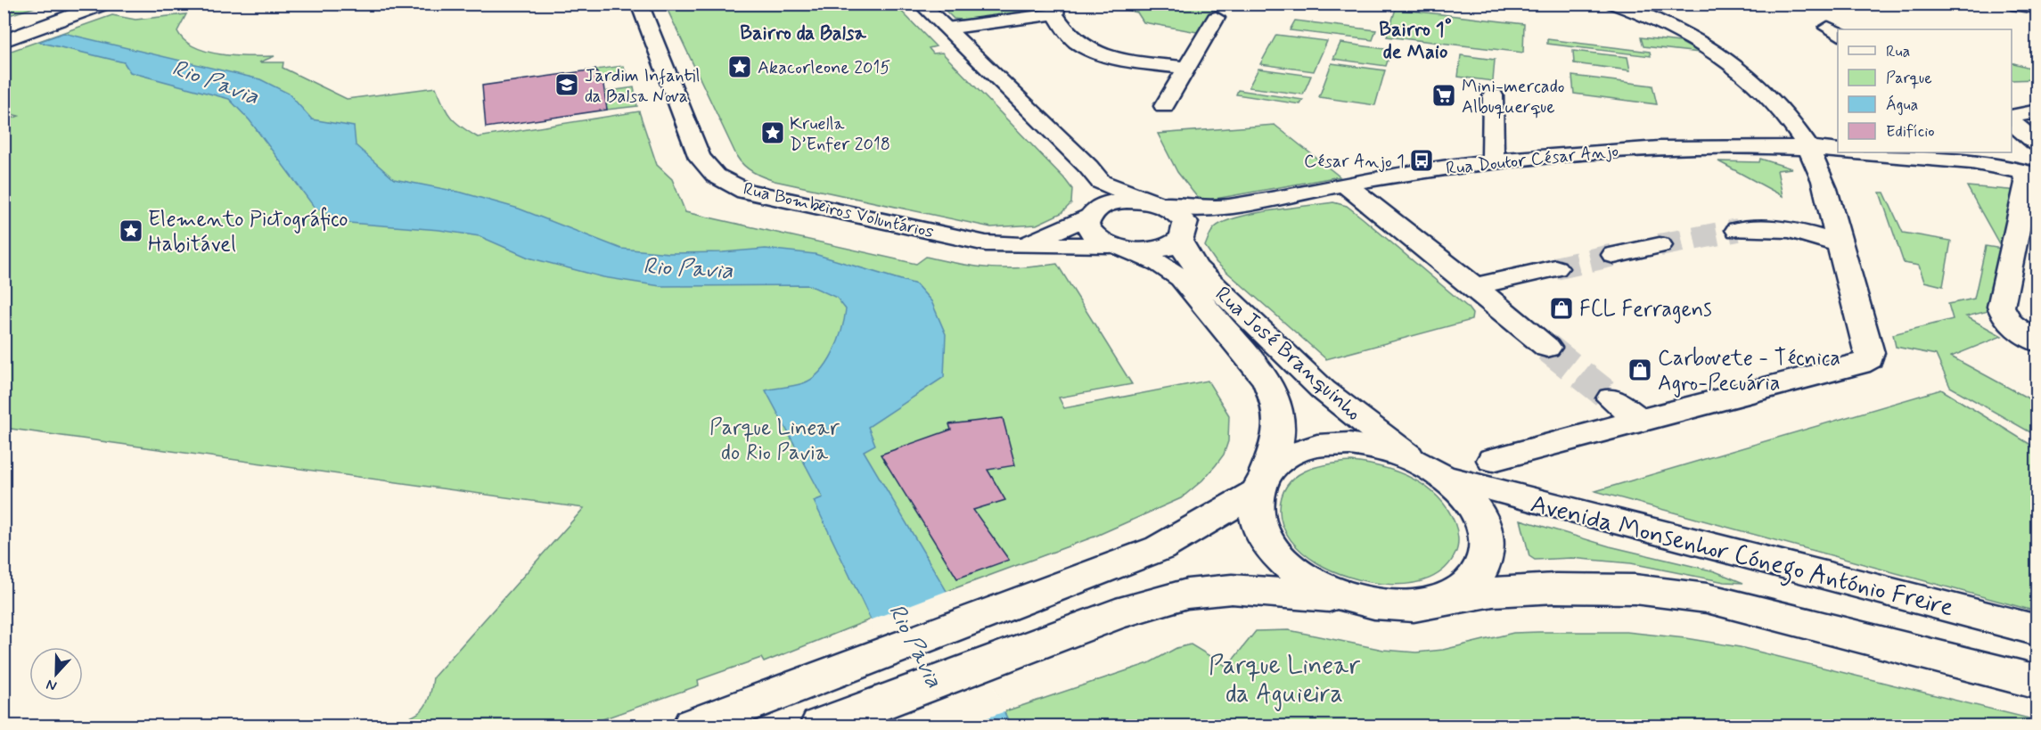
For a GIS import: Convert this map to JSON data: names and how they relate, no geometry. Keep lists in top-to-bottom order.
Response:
{
  "streets": {
    "street": [
      "Rua Doutor César Anjo",
      "Rua Bombeiros Voluntários",
      "Rua José Branquinho",
      "Avenida Monsenhor Cónego António Freire"
    ]
  },
  "crossings": [
    ["Rua Doutor César Anjo", "Rua José Branquinho"],
    ["Rua Bombeiros Voluntários", "Rua José Branquinho"]
  ],
  "districts": ["Bairro 1° de Maio", "Bairro da Balsa"],
  "water": ["Rio Pavia"],
  "parks": ["Parque Linear do Rio Pavia", "Parque Linear da Aguieira"],
  "places": {
    "place": ["Akacorleone 2015", "Kruella D’Enfer 2018", "Elemento Pictográfico Habitável"],
    "school or university": ["Jardim Infantil da Balsa Nova"],
    "supermarket": ["Mini-mercado Albuquerque"],
    "bus stop": ["César Anjo 1"],
    "shop": ["FCL Ferragens", "Carbovete - Técnica Agro-Pecuária"]
  },
  "legend": [
    "Rua",
    "Parque",
    "Água",
    "Edifício"
  ],
  "north": "bottom"
}
